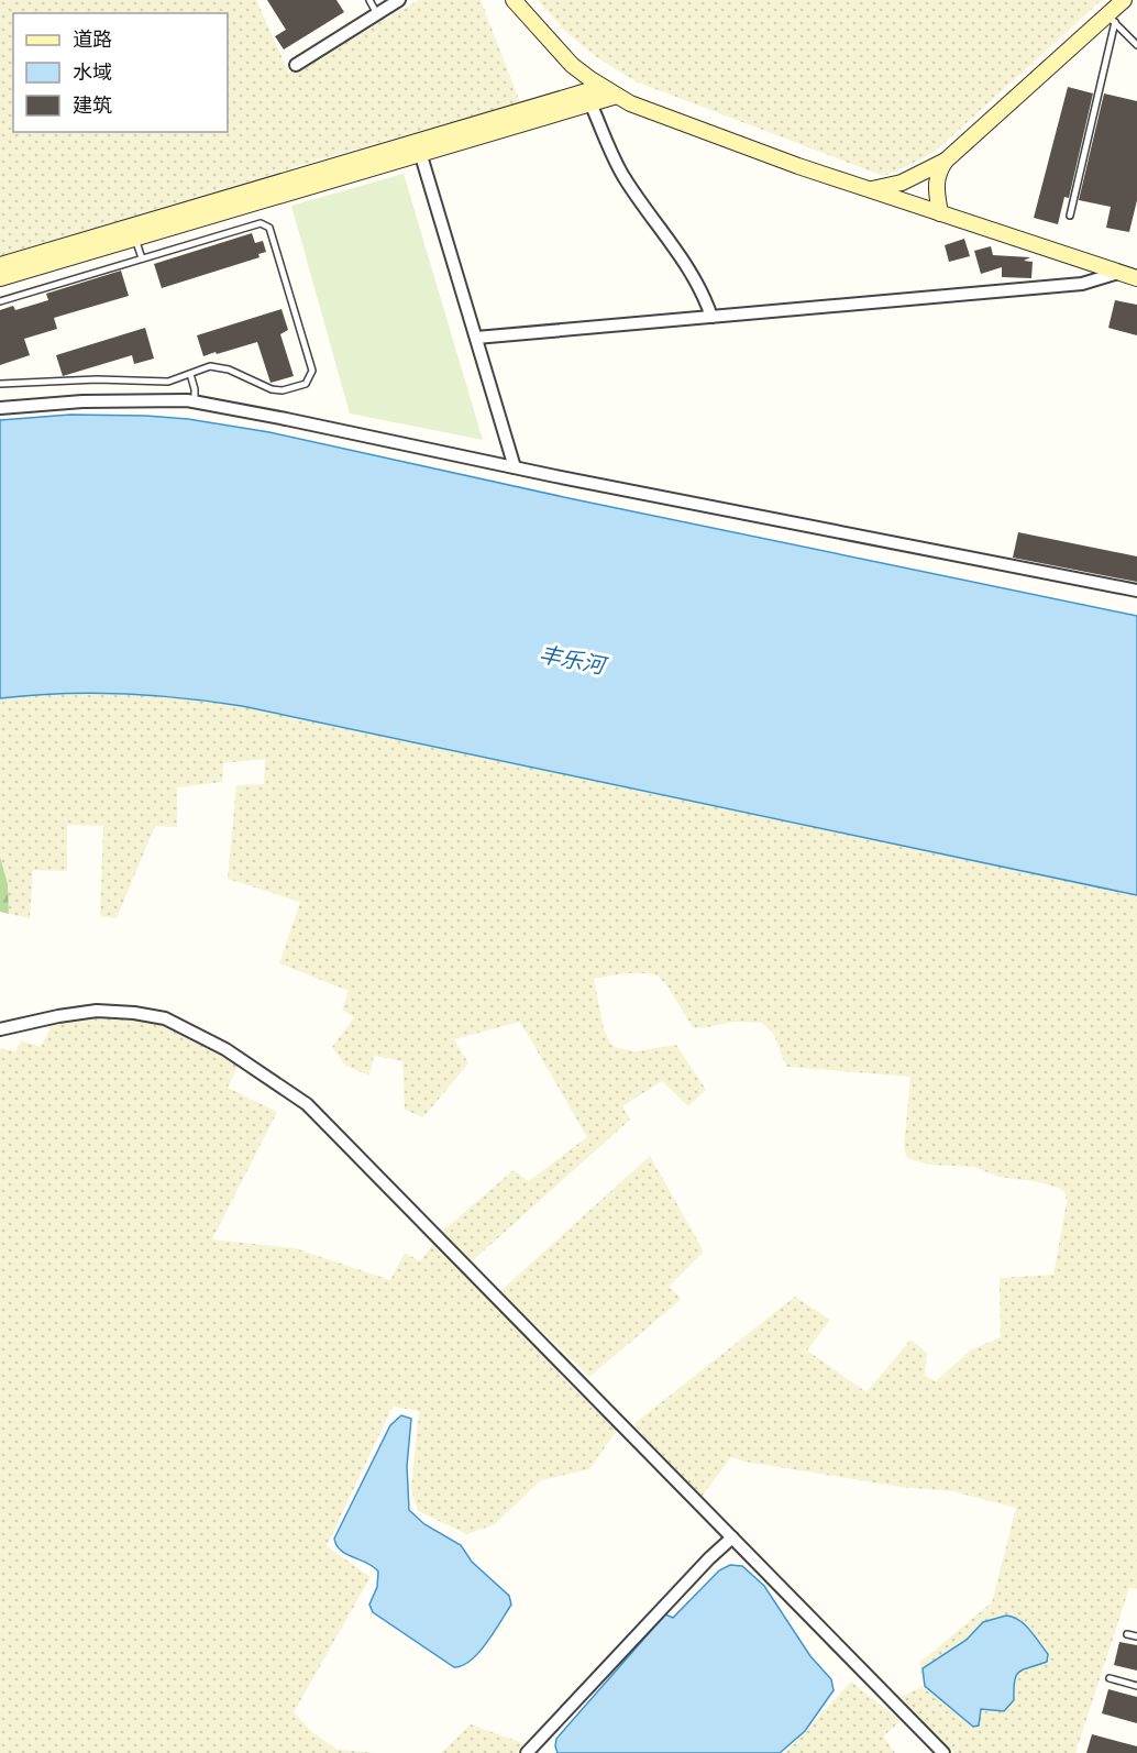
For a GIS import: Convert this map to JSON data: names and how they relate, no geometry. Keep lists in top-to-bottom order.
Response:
{
  "water": ["丰乐河"],
  "legend": ["道路", "水域", "建筑"]
}
